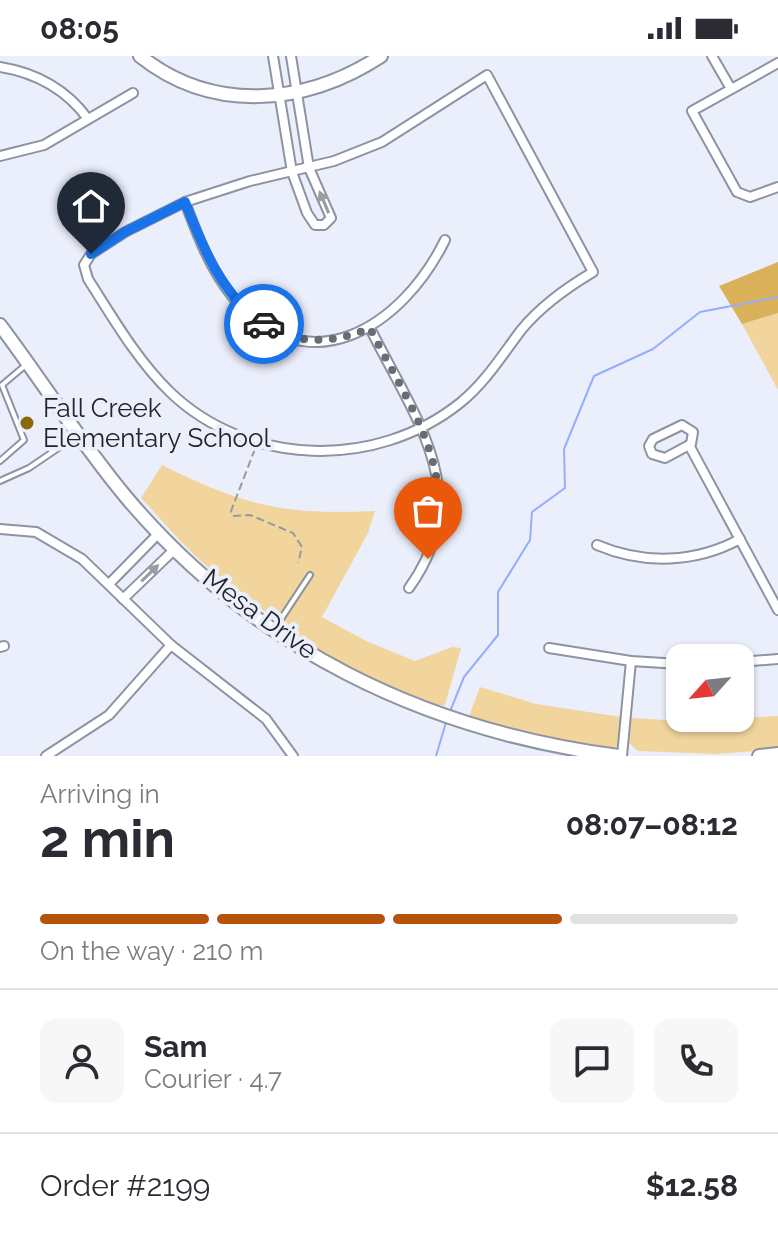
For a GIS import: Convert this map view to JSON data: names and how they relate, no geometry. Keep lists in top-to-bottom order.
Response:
{
  "streets": {
    "street": ["Mesa Drive"]
  },
  "places": ["Fall Creek Elementary School"],
  "north": "bottom left",
  "page": {
    "status": "08:05",
    "heading": ["2 min", "Arriving in", "08:07–08:12"],
    "panel": [
      "Sam",
      "Courier · 4.7",
      "Order #2199",
      "$12.58"
    ],
    "bar": "On the way · 210 m"
  }
}
